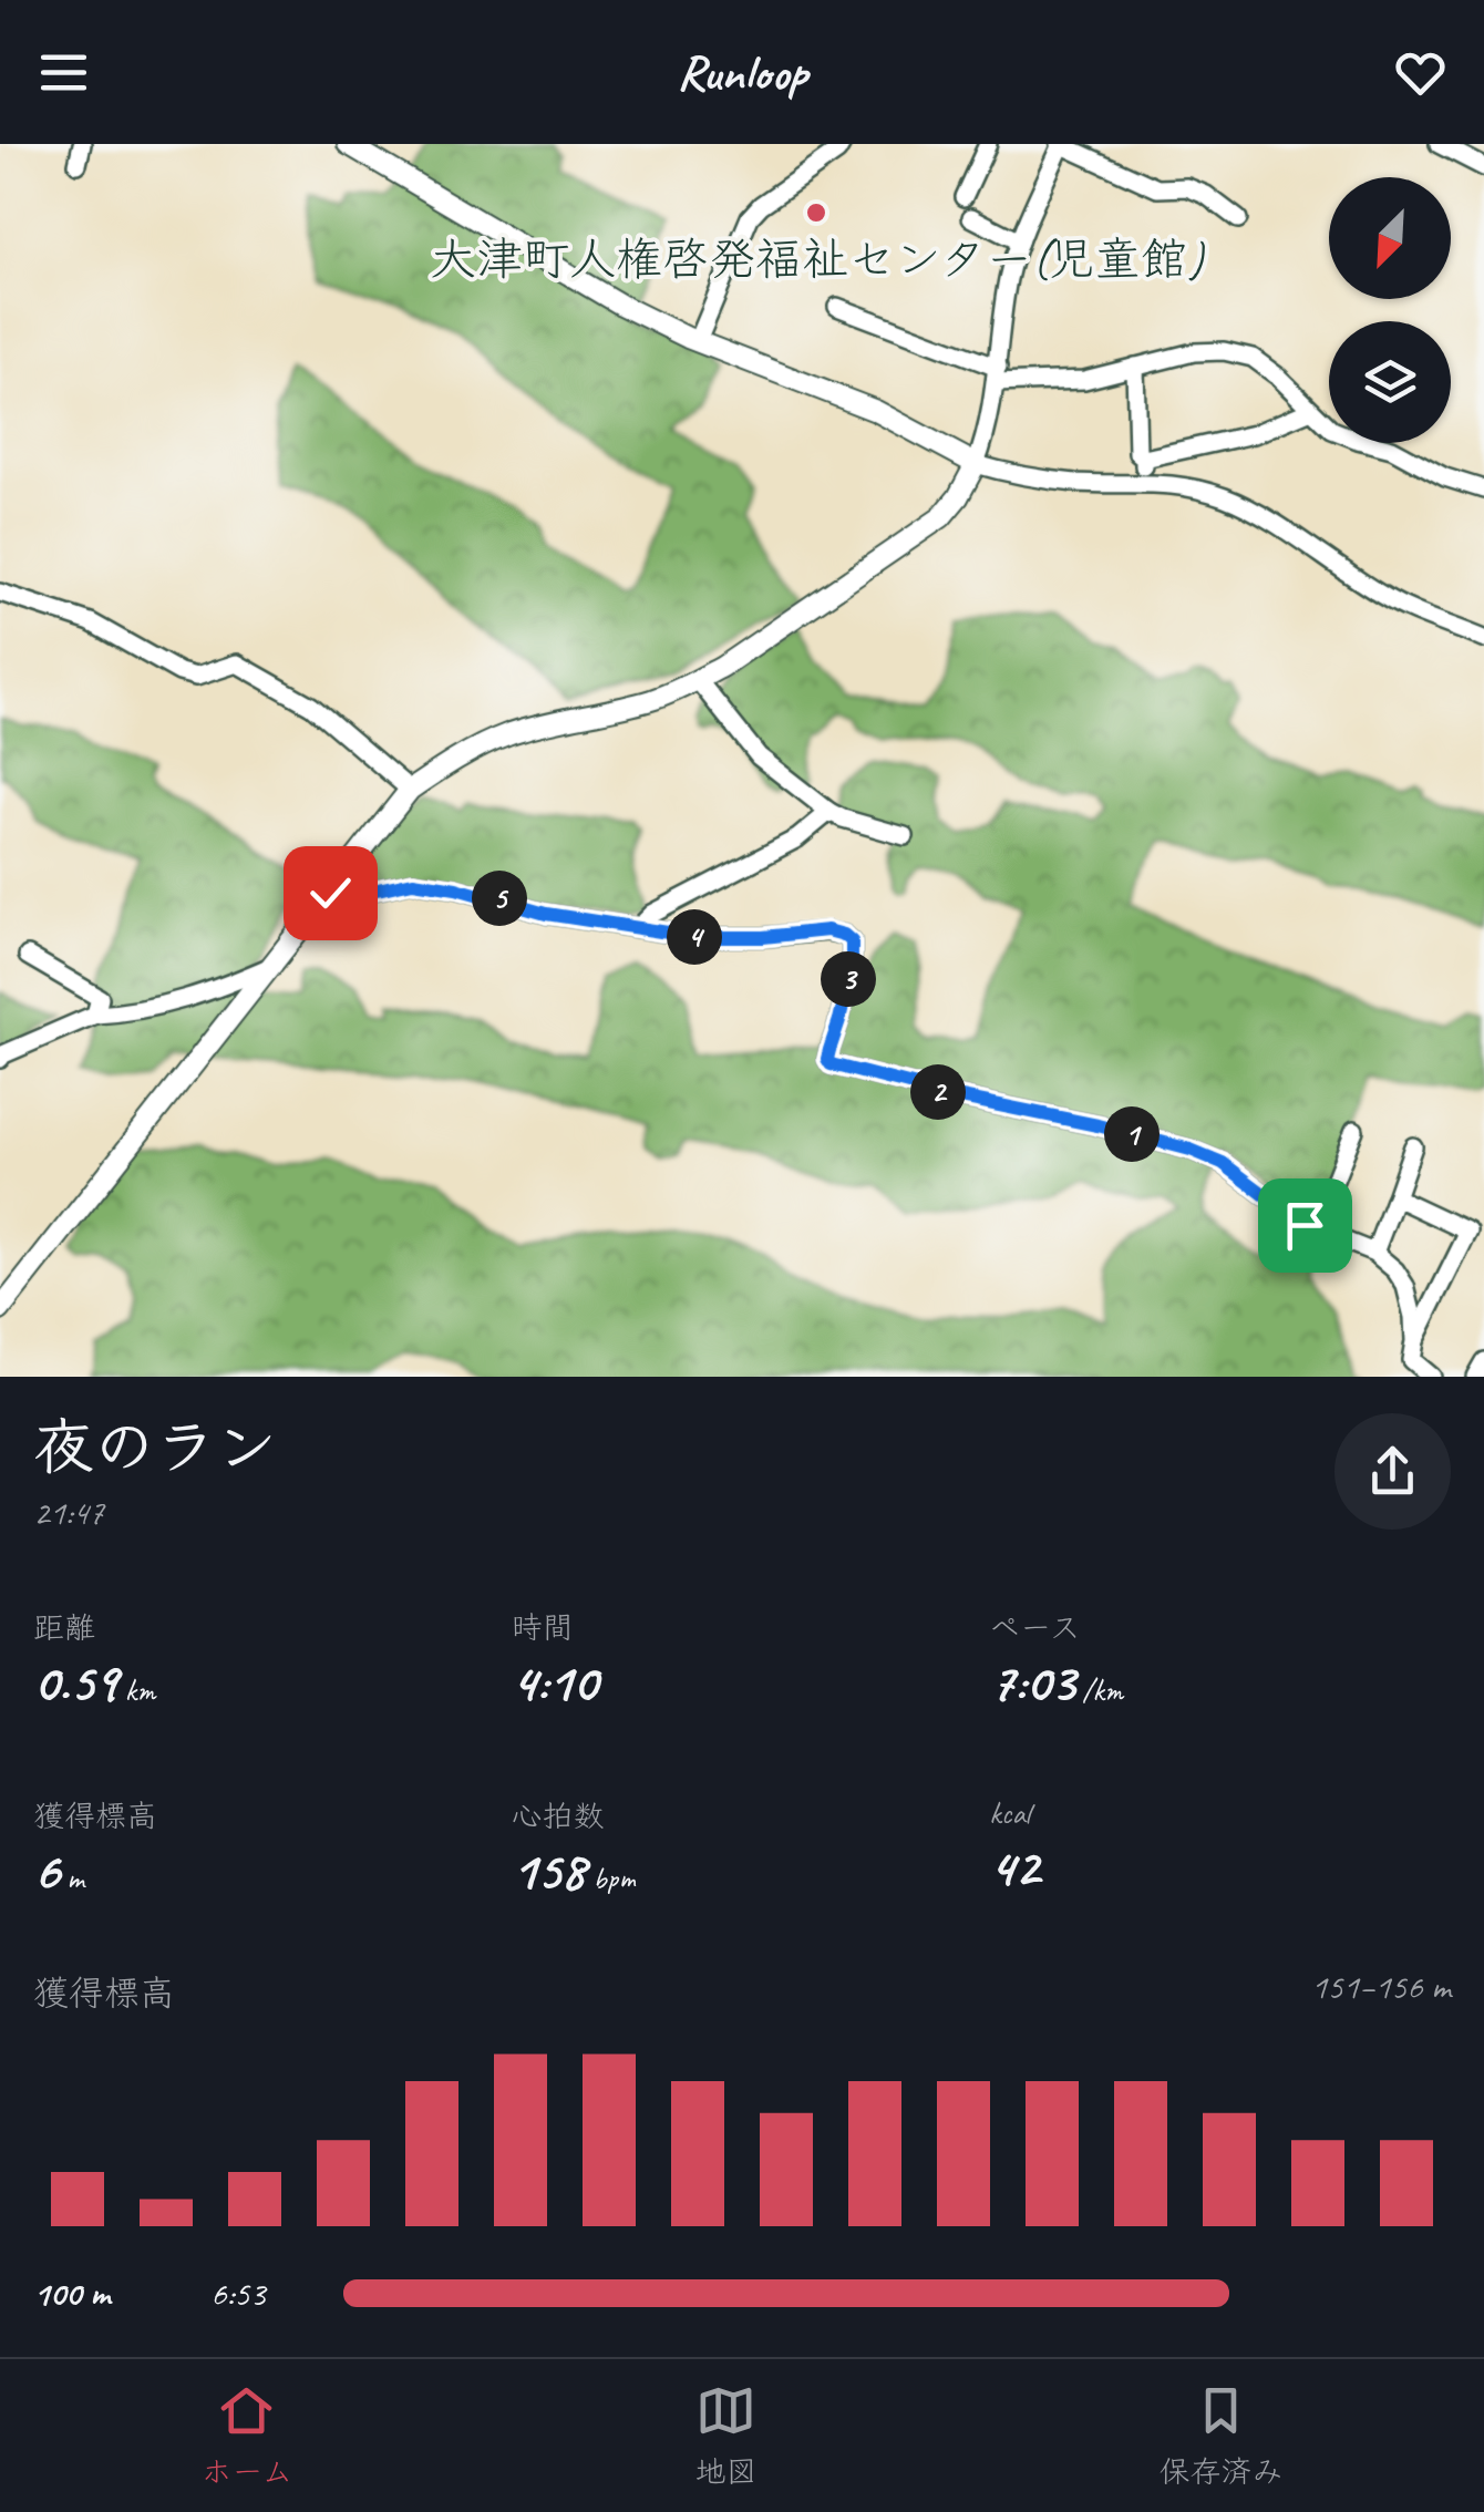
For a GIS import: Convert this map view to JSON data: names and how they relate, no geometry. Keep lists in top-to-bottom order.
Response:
{
  "places": ["大津町人権啓発福祉センター(児童館)"],
  "north": "bottom left",
  "page": {
    "header": "Runloop",
    "pins": [
      "5",
      "4",
      "3",
      "2",
      "1"
    ],
    "heading": ["夜のラン", "21:47"],
    "stats": [
      ["距離", "0.59 km"],
      ["時間", "4:10"],
      ["ペース", "7:03 /km"],
      ["獲得標高", "6 m"],
      ["心拍数", "158 bpm"],
      ["kcal", "42"]
    ],
    "chart": ["獲得標高", "151–156 m"],
    "list": [
      {
        "name": "100 m",
        "note": "6:53"
      }
    ],
    "tabs": ["ホーム", "地図", "保存済み"]
  }
}
